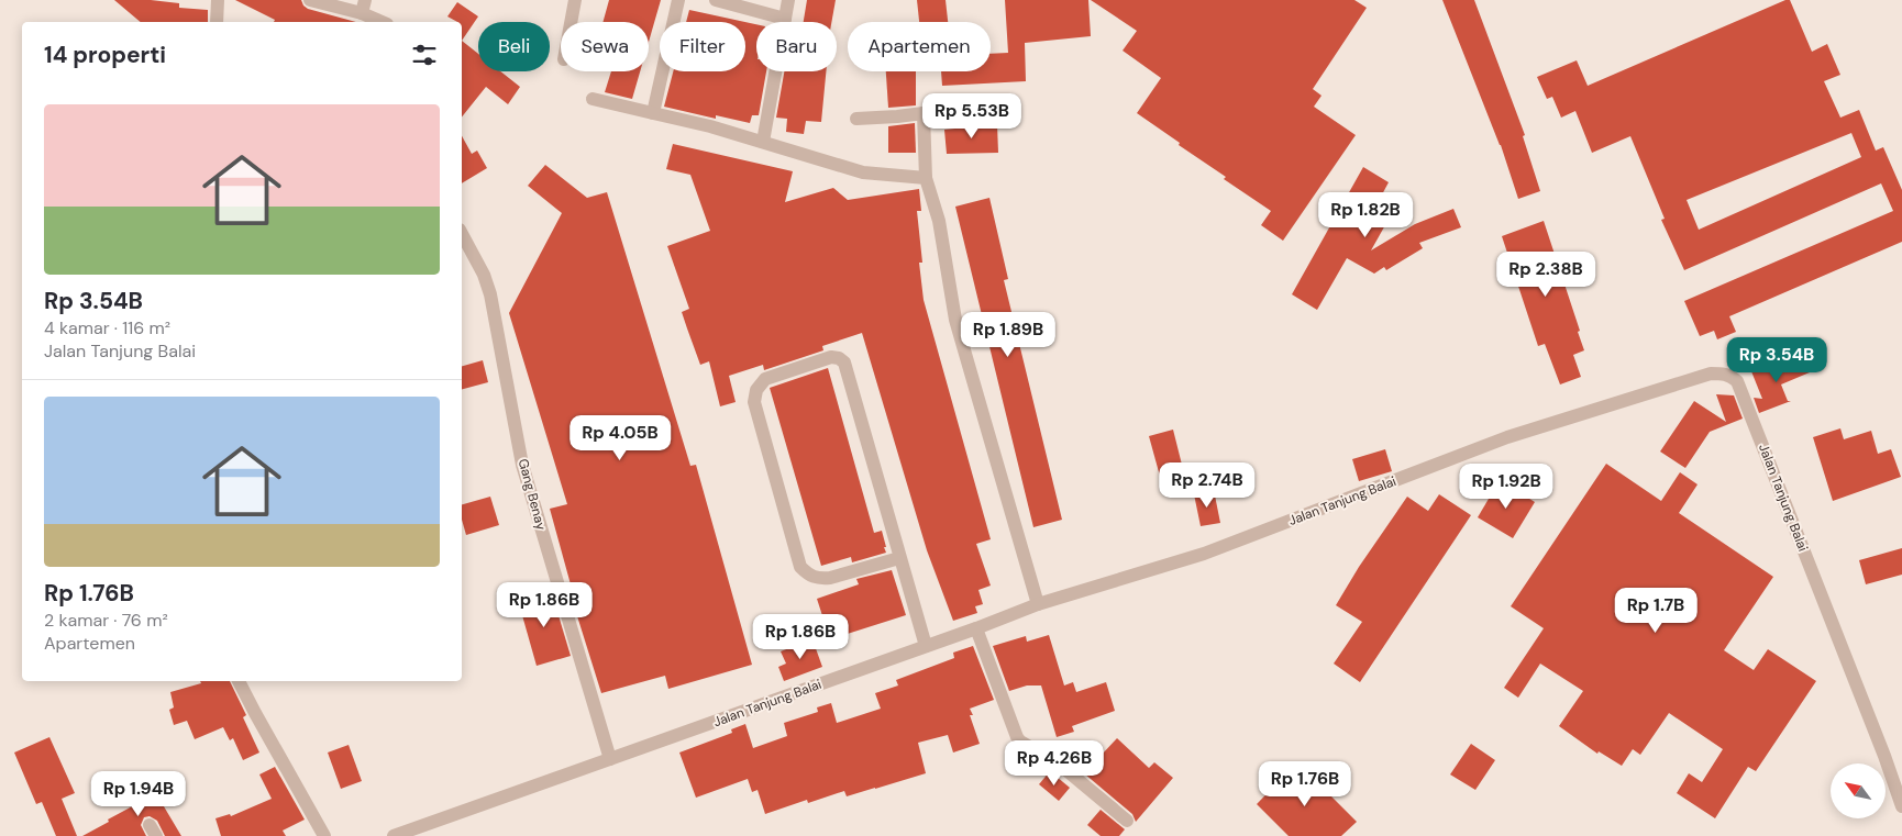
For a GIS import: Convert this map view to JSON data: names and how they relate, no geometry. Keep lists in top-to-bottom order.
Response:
{
  "streets": {
    "street": ["Gang Benay", "Jalan Tanjung Balai"]
  },
  "crossings": [
    ["Gang Benay", "Jalan Tanjung Balai"]
  ],
  "north": "top left",
  "page": {
    "chip": [
      "Beli",
      "Sewa",
      "Filter",
      "Baru",
      "Apartemen"
    ],
    "heading": "14 properti",
    "list": [
      {
        "name": "Rp 3.54B",
        "note": "4 kamar · 116 m² · Jalan Tanjung Balai"
      },
      {
        "name": "Rp 1.76B",
        "note": "2 kamar · 76 m² · Apartemen"
      }
    ],
    "price": [
      "Rp 5.53B",
      "Rp 1.82B",
      "Rp 2.38B",
      "Rp 1.89B",
      "Rp 3.54B",
      "Rp 4.05B",
      "Rp 2.74B",
      "Rp 1.92B",
      "Rp 1.86B",
      "Rp 1.7B",
      "Rp 1.86B",
      "Rp 4.26B",
      "Rp 1.76B",
      "Rp 1.94B"
    ]
  }
}
